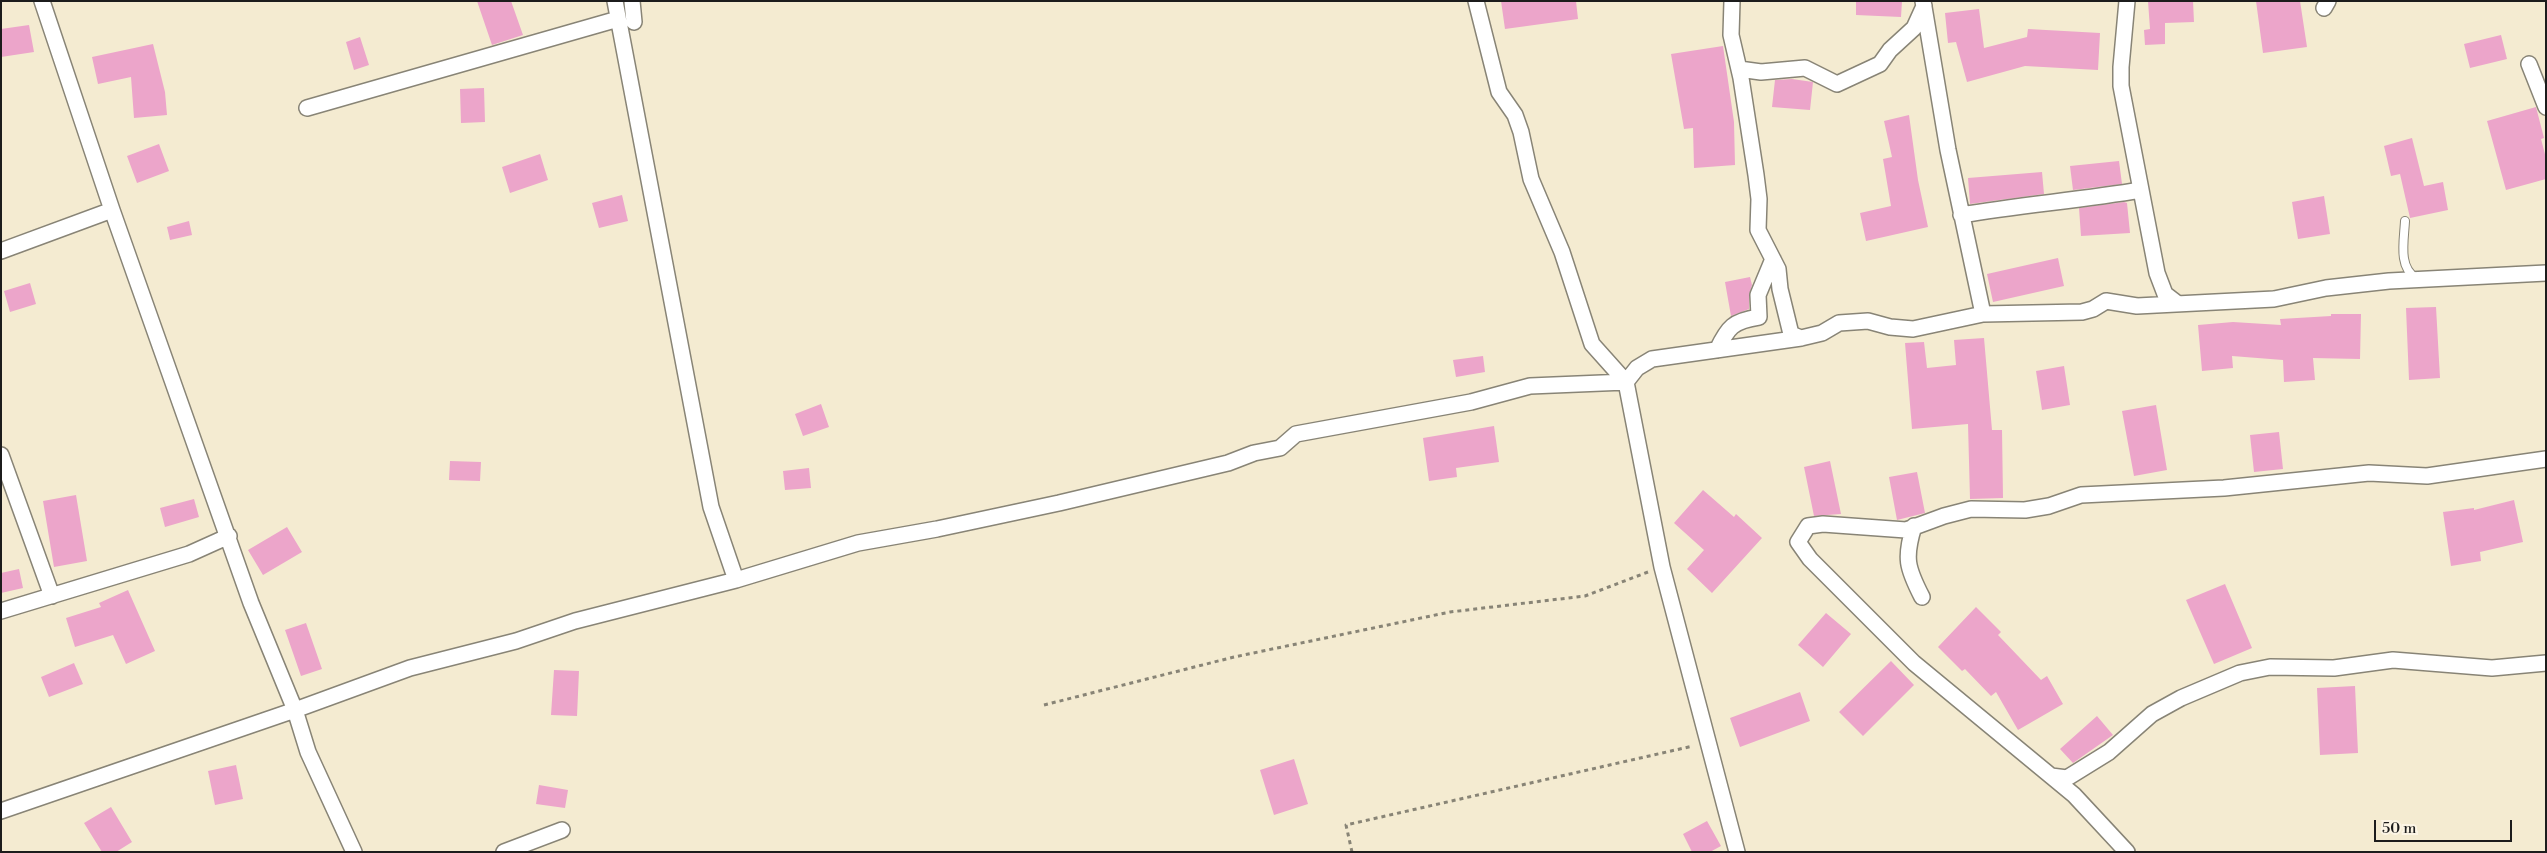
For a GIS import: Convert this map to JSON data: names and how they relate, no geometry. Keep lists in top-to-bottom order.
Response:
{
  "scale_bar": "50 m"
}
